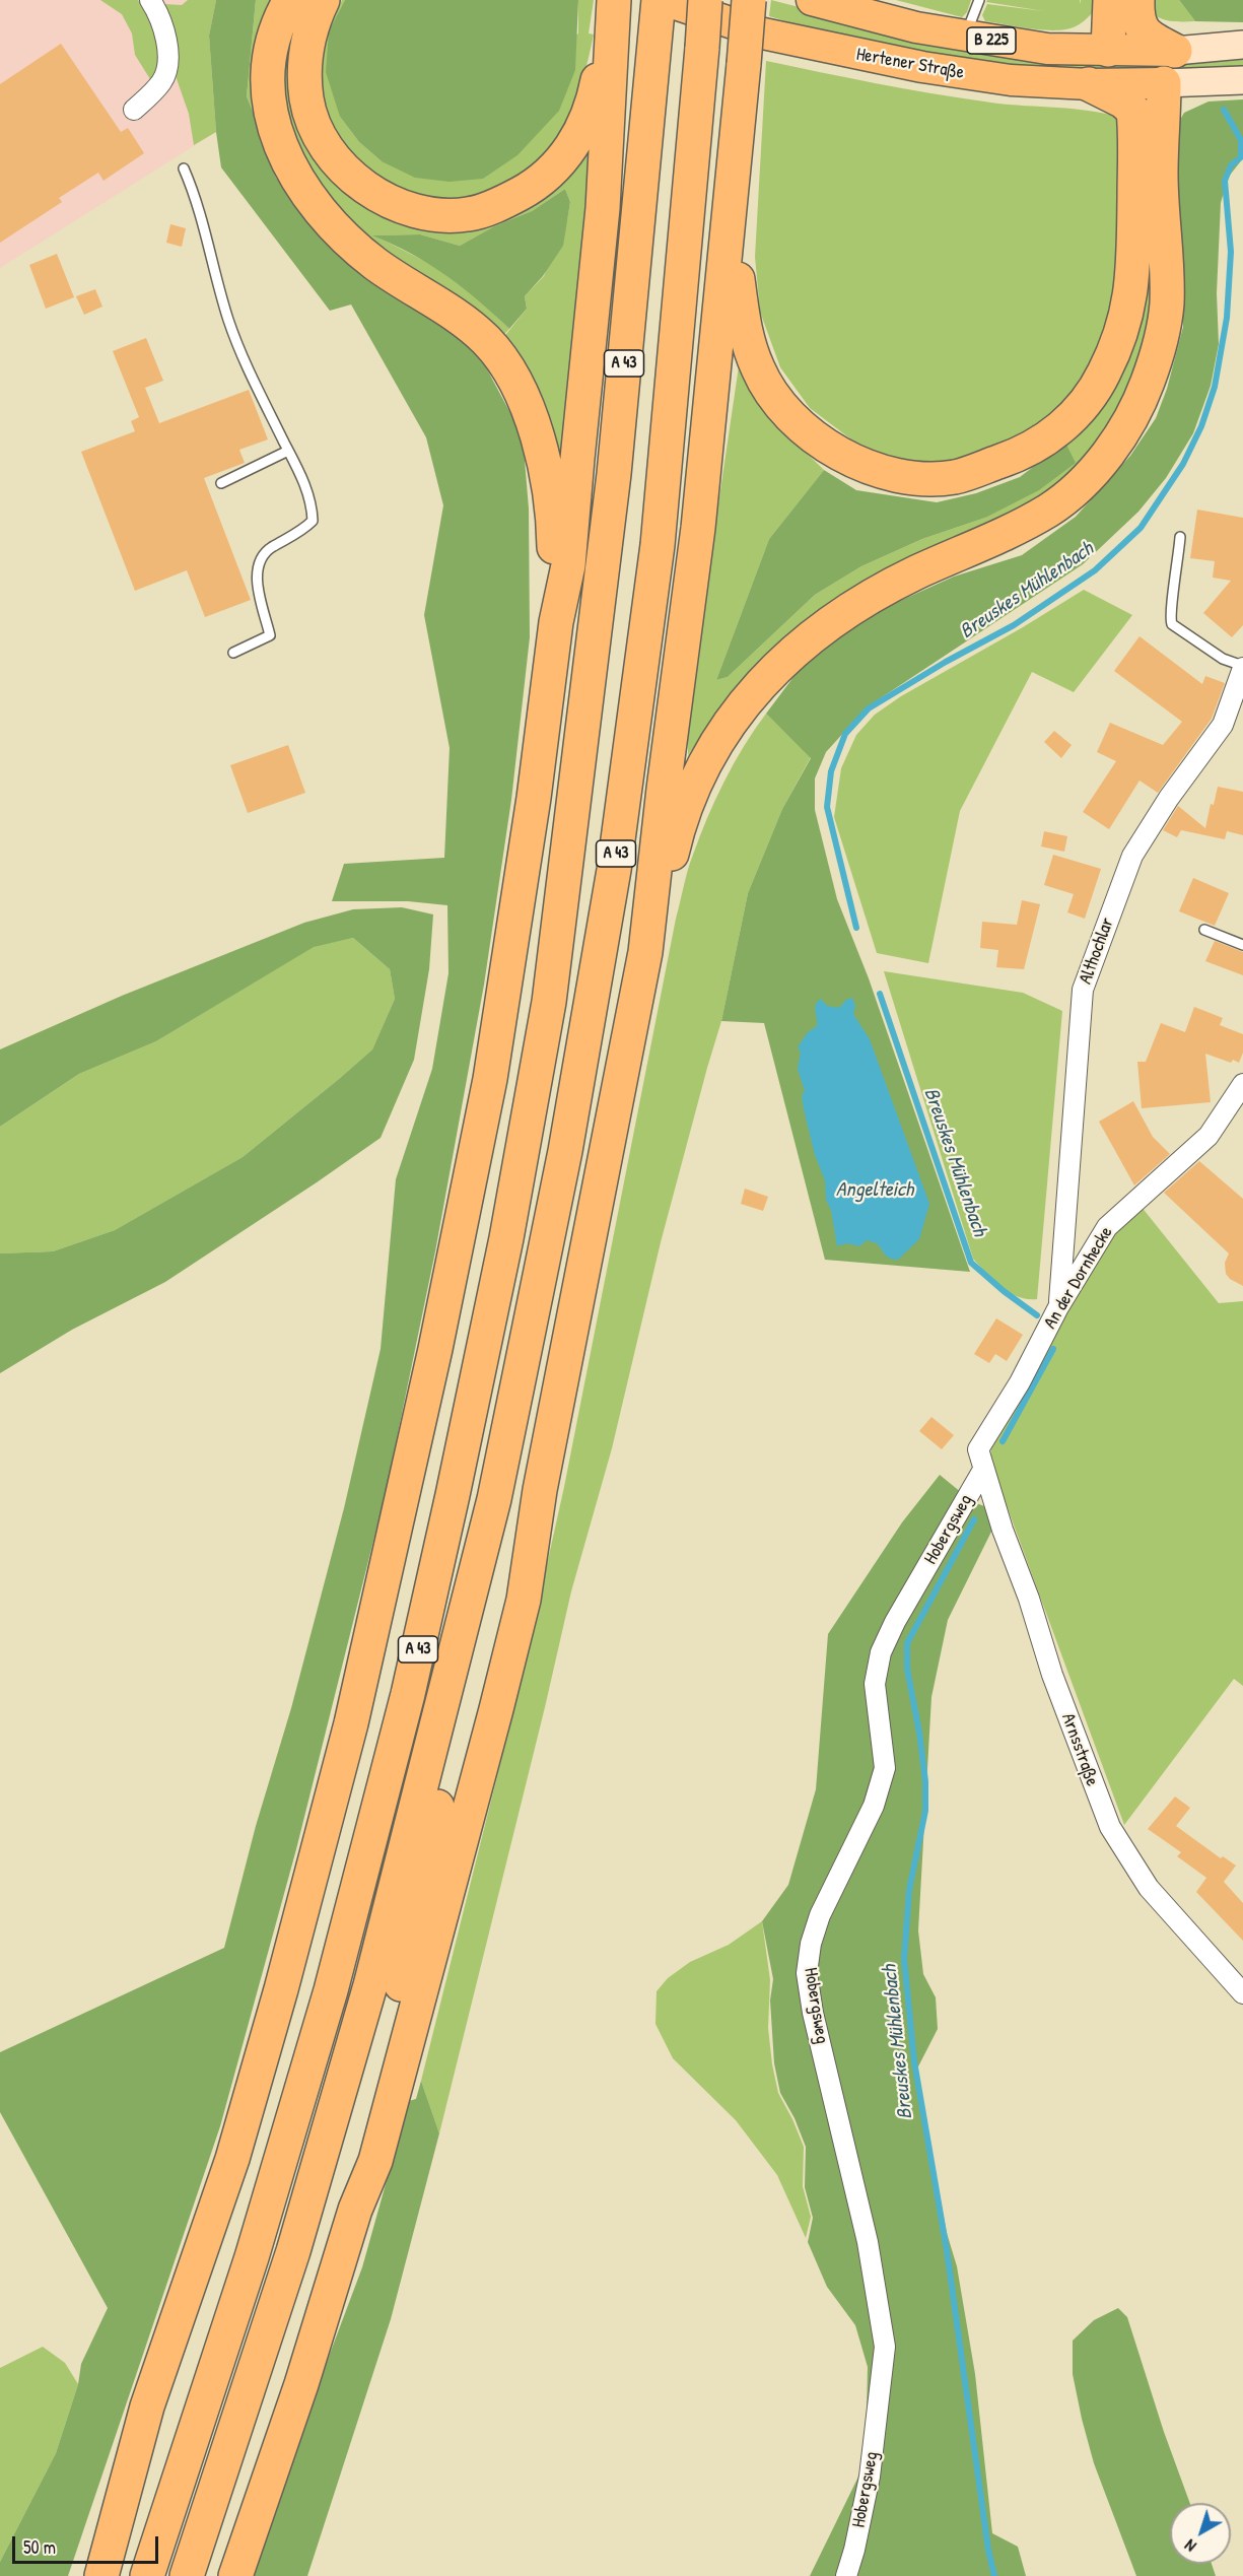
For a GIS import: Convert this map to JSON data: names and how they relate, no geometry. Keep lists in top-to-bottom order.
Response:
{
  "streets": {
    "highway": ["A 43"],
    "main road": ["B 225", "Hertener Straße"],
    "street": [
      "Althochlar",
      "An der Dornhecke",
      "Hobergsweg",
      "Arnsstraße"
    ]
  },
  "crossings": [
    ["Hertener Straße", "A 43"],
    ["Althochlar", "An der Dornhecke"],
    ["An der Dornhecke", "Hobergsweg"],
    ["An der Dornhecke", "Arnsstraße"],
    ["Hobergsweg", "Arnsstraße"]
  ],
  "water": ["Breuskes Mühlenbach", "Angelteich"],
  "scale_bar": "50 m",
  "north": "bottom left"
}
